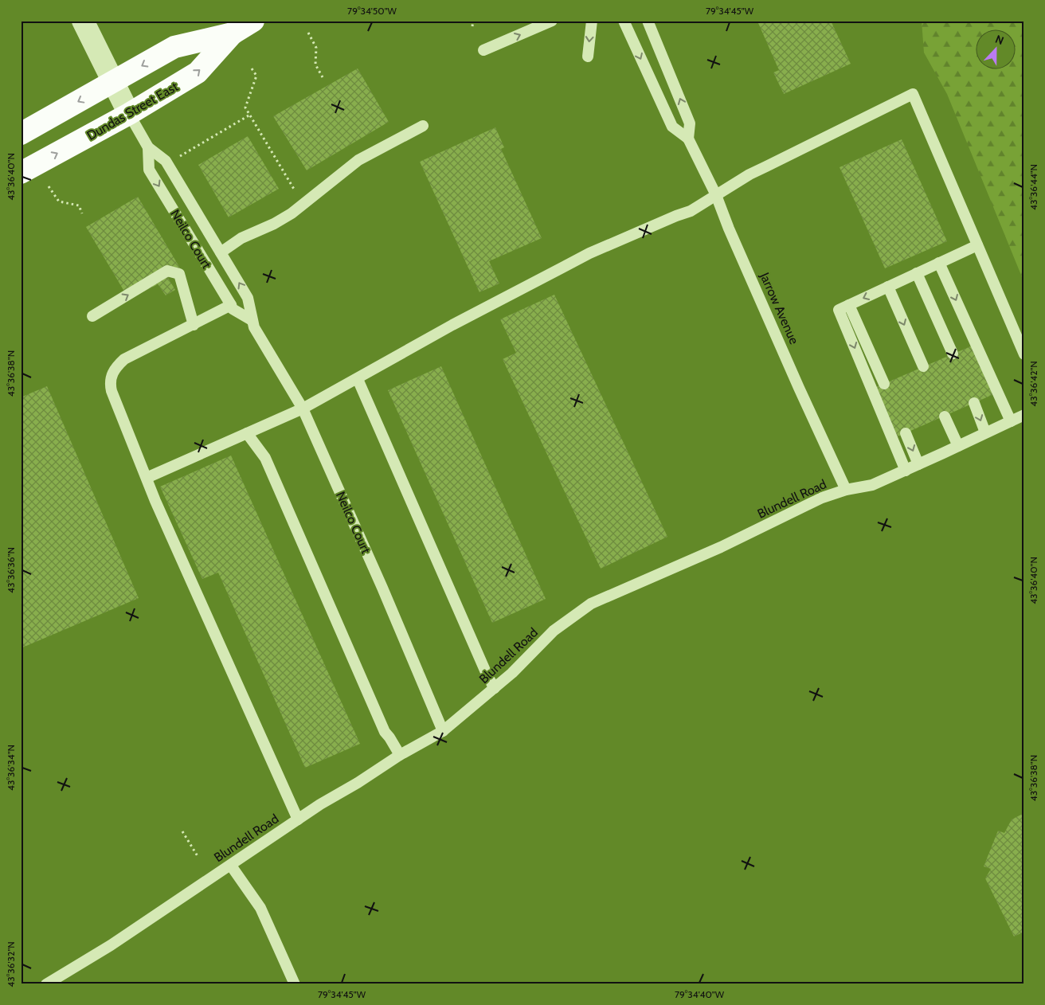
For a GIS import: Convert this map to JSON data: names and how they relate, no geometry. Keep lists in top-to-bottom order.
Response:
{
  "streets": {
    "main road": ["Dundas Street East"],
    "street": ["Neilco Court"],
    "lane": ["Jarrow Avenue", "Blundell Road"]
  },
  "crossings": [
    ["Dundas Street East", "Neilco Court"],
    ["Neilco Court", "Blundell Road"],
    ["Jarrow Avenue", "Blundell Road"]
  ],
  "north": "top",
  "coordinates": [
    "79°34'50\"W",
    "79°34'45\"W",
    "43°36'40\"N",
    "43°36'44\"N",
    "43°36'38\"N",
    "43°36'42\"N",
    "43°36'36\"N",
    "43°36'34\"N",
    "43°36'32\"N",
    "79°34'40\"W"
  ]
}
